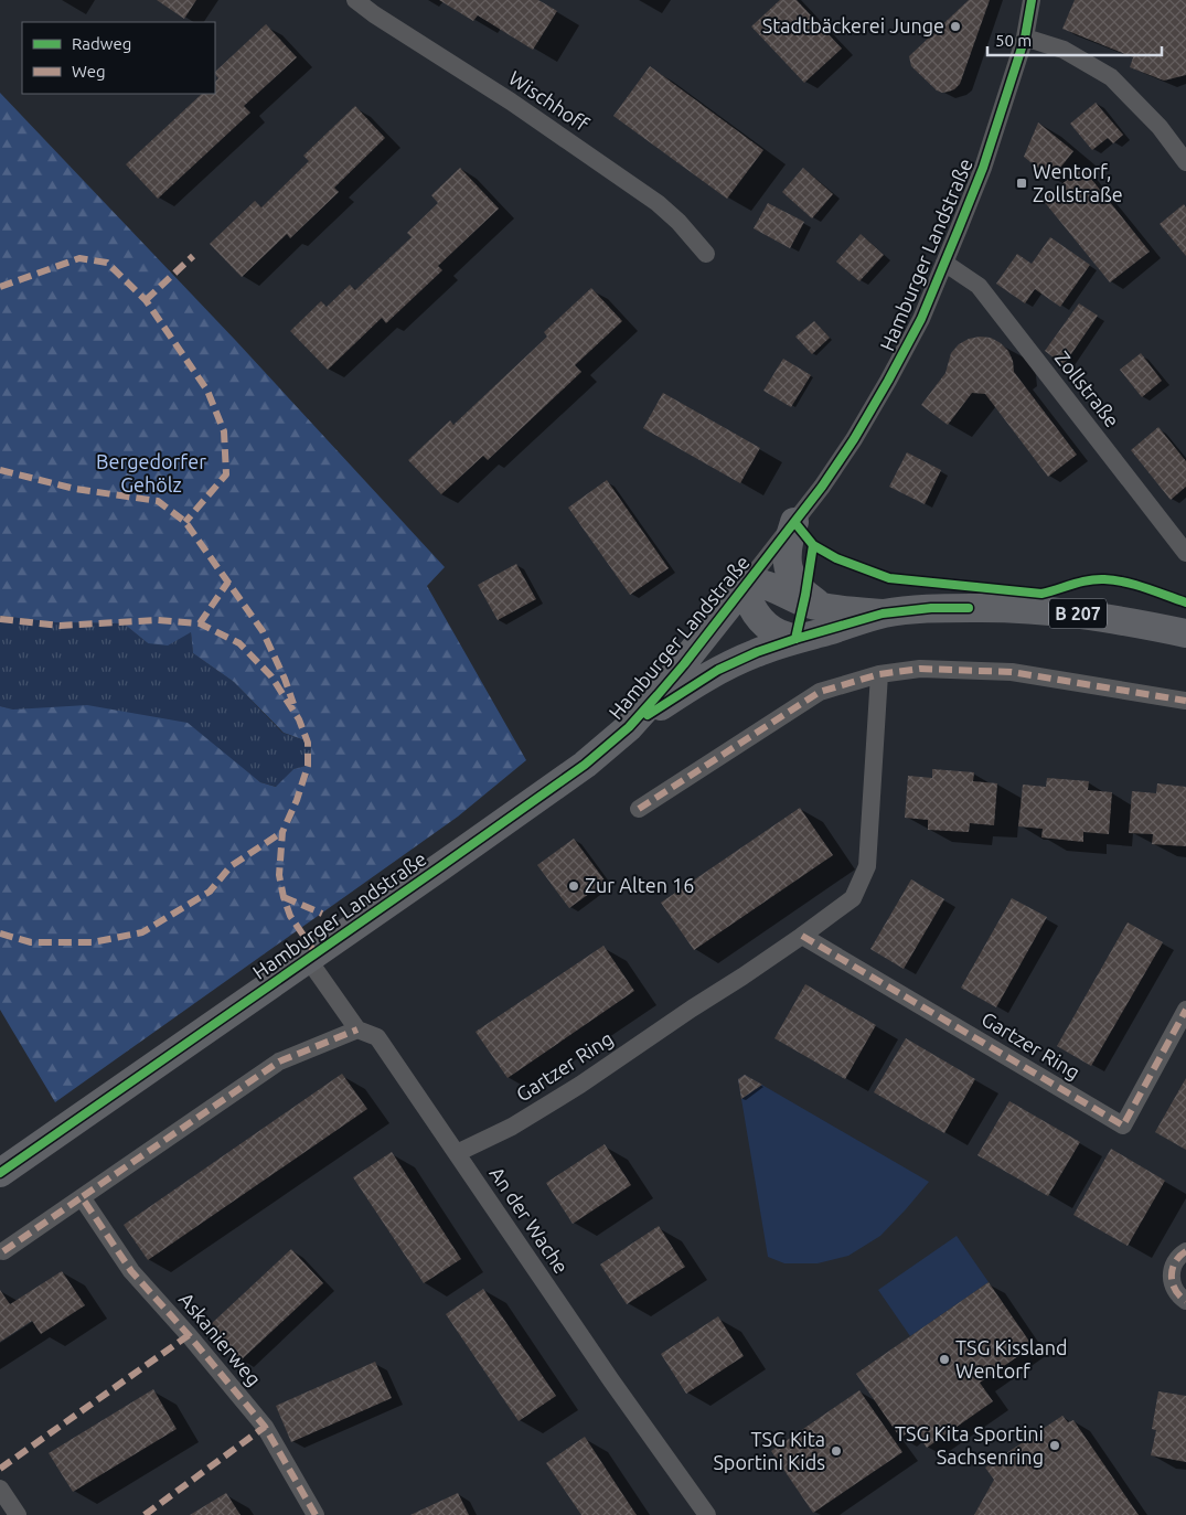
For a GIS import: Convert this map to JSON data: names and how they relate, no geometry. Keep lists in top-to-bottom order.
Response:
{
  "streets": {
    "main road": ["Hamburger Landstraße", "B 207"],
    "street": [
      "Wischhoff",
      "Zollstraße",
      "Gartzer Ring",
      "An der Wache",
      "Askanierweg"
    ]
  },
  "crossings": [
    ["Hamburger Landstraße", "Zollstraße"],
    ["Hamburger Landstraße", "B 207"],
    ["Hamburger Landstraße", "An der Wache"],
    ["Gartzer Ring", "An der Wache"]
  ],
  "parks": ["Bergedorfer Gehölz"],
  "places": {
    "other": [
      "Stadtbäckerei Junge",
      "Zur Alten 16",
      "TSG Kissland Wentorf",
      "TSG Kita Sportini Sachsenring",
      "TSG Kita Sportini Kids"
    ],
    "transit": ["Wentorf, Zollstraße"]
  },
  "legend": ["Radweg", "Weg"],
  "scale_bar": "50 m"
}
